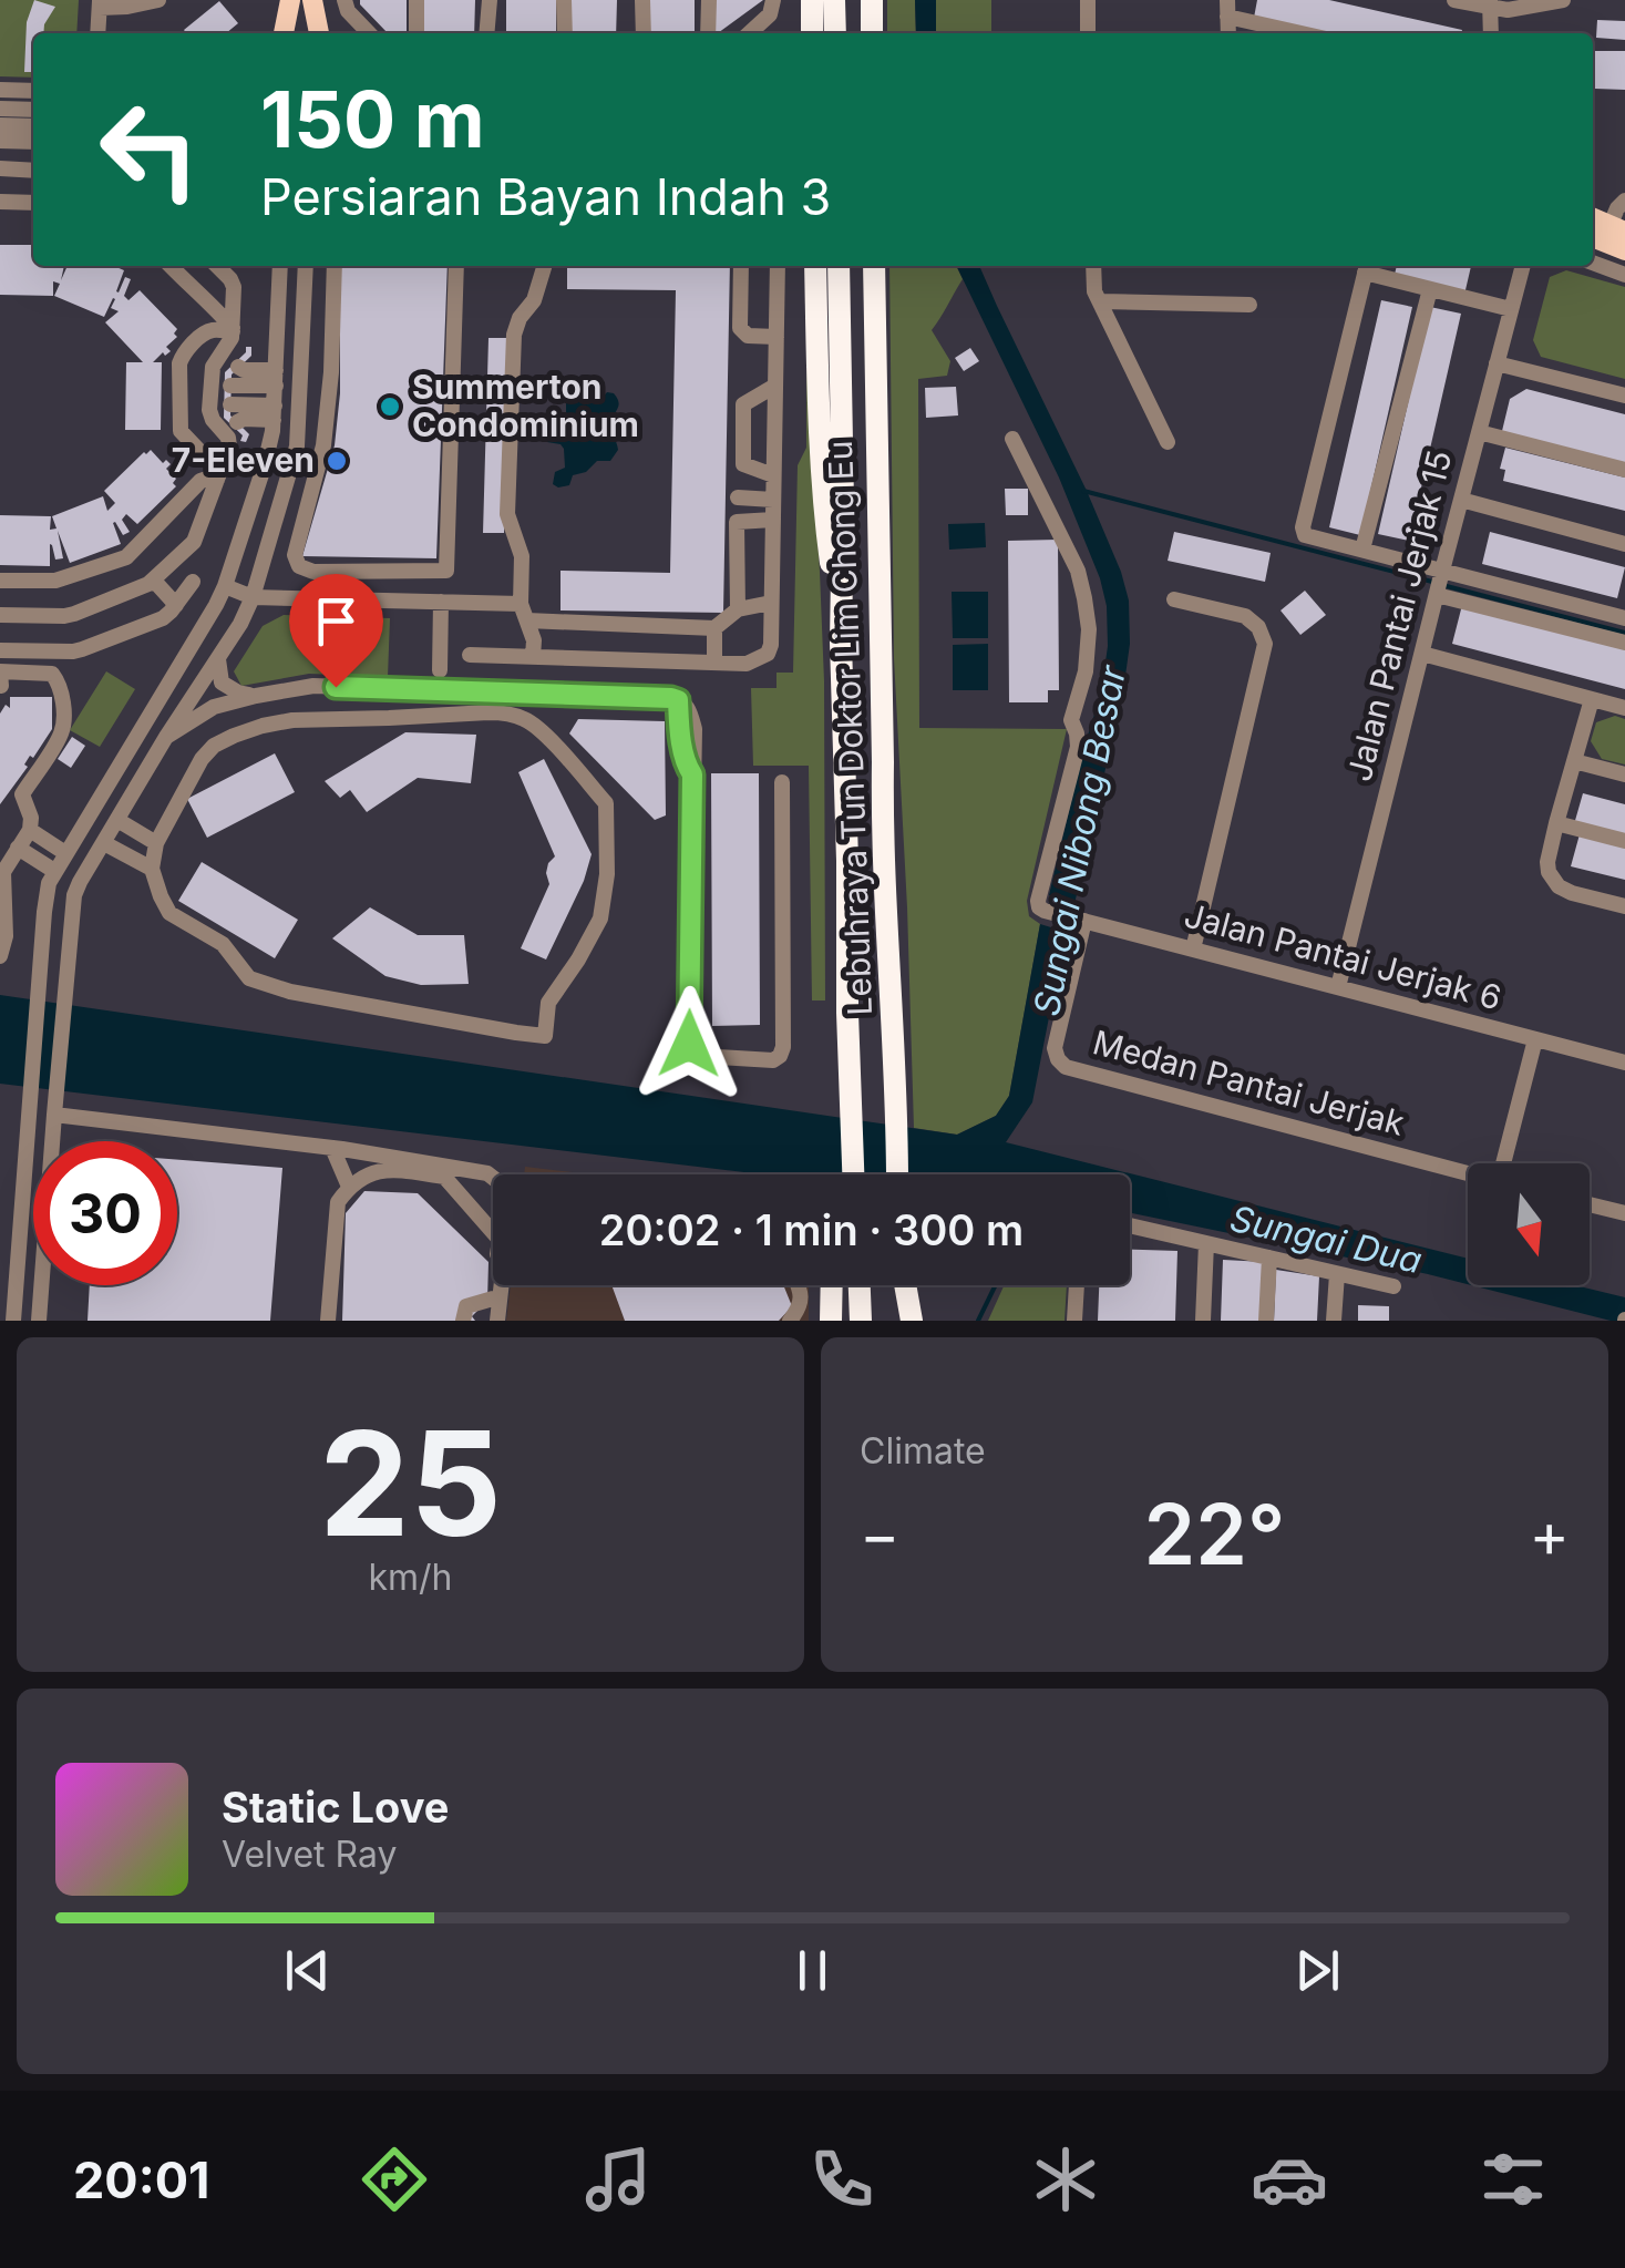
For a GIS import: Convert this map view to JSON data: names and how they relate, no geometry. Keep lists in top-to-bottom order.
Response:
{
  "streets": {
    "highway": ["Lebuhraya Tun Doktor Lim Chong Eu"],
    "street": ["Jalan Pantai Jerjak 15", "Jalan Pantai Jerjak 6", "Medan Pantai Jerjak"]
  },
  "crossings": [
    ["Jalan Pantai Jerjak 15", "Jalan Pantai Jerjak 6"],
    ["Jalan Pantai Jerjak 6", "Medan Pantai Jerjak"]
  ],
  "water": ["Sungai Nibong Besar", "Sungai Dua"],
  "places": ["Summerton Condominium", "7-Eleven"],
  "north": "bottom",
  "page": {
    "turn": ["150 m", "Persiaran Bayan Indah 3"],
    "limit": "30",
    "trip": "20:02 · 1 min · 300 m",
    "tile": [
      ["25", "km/h"],
      "Climate"
    ],
    "heat": ["−", "22°", "+"],
    "song": ["Static Love", "Velvet Ray"],
    "tabs": "20:01"
  }
}
